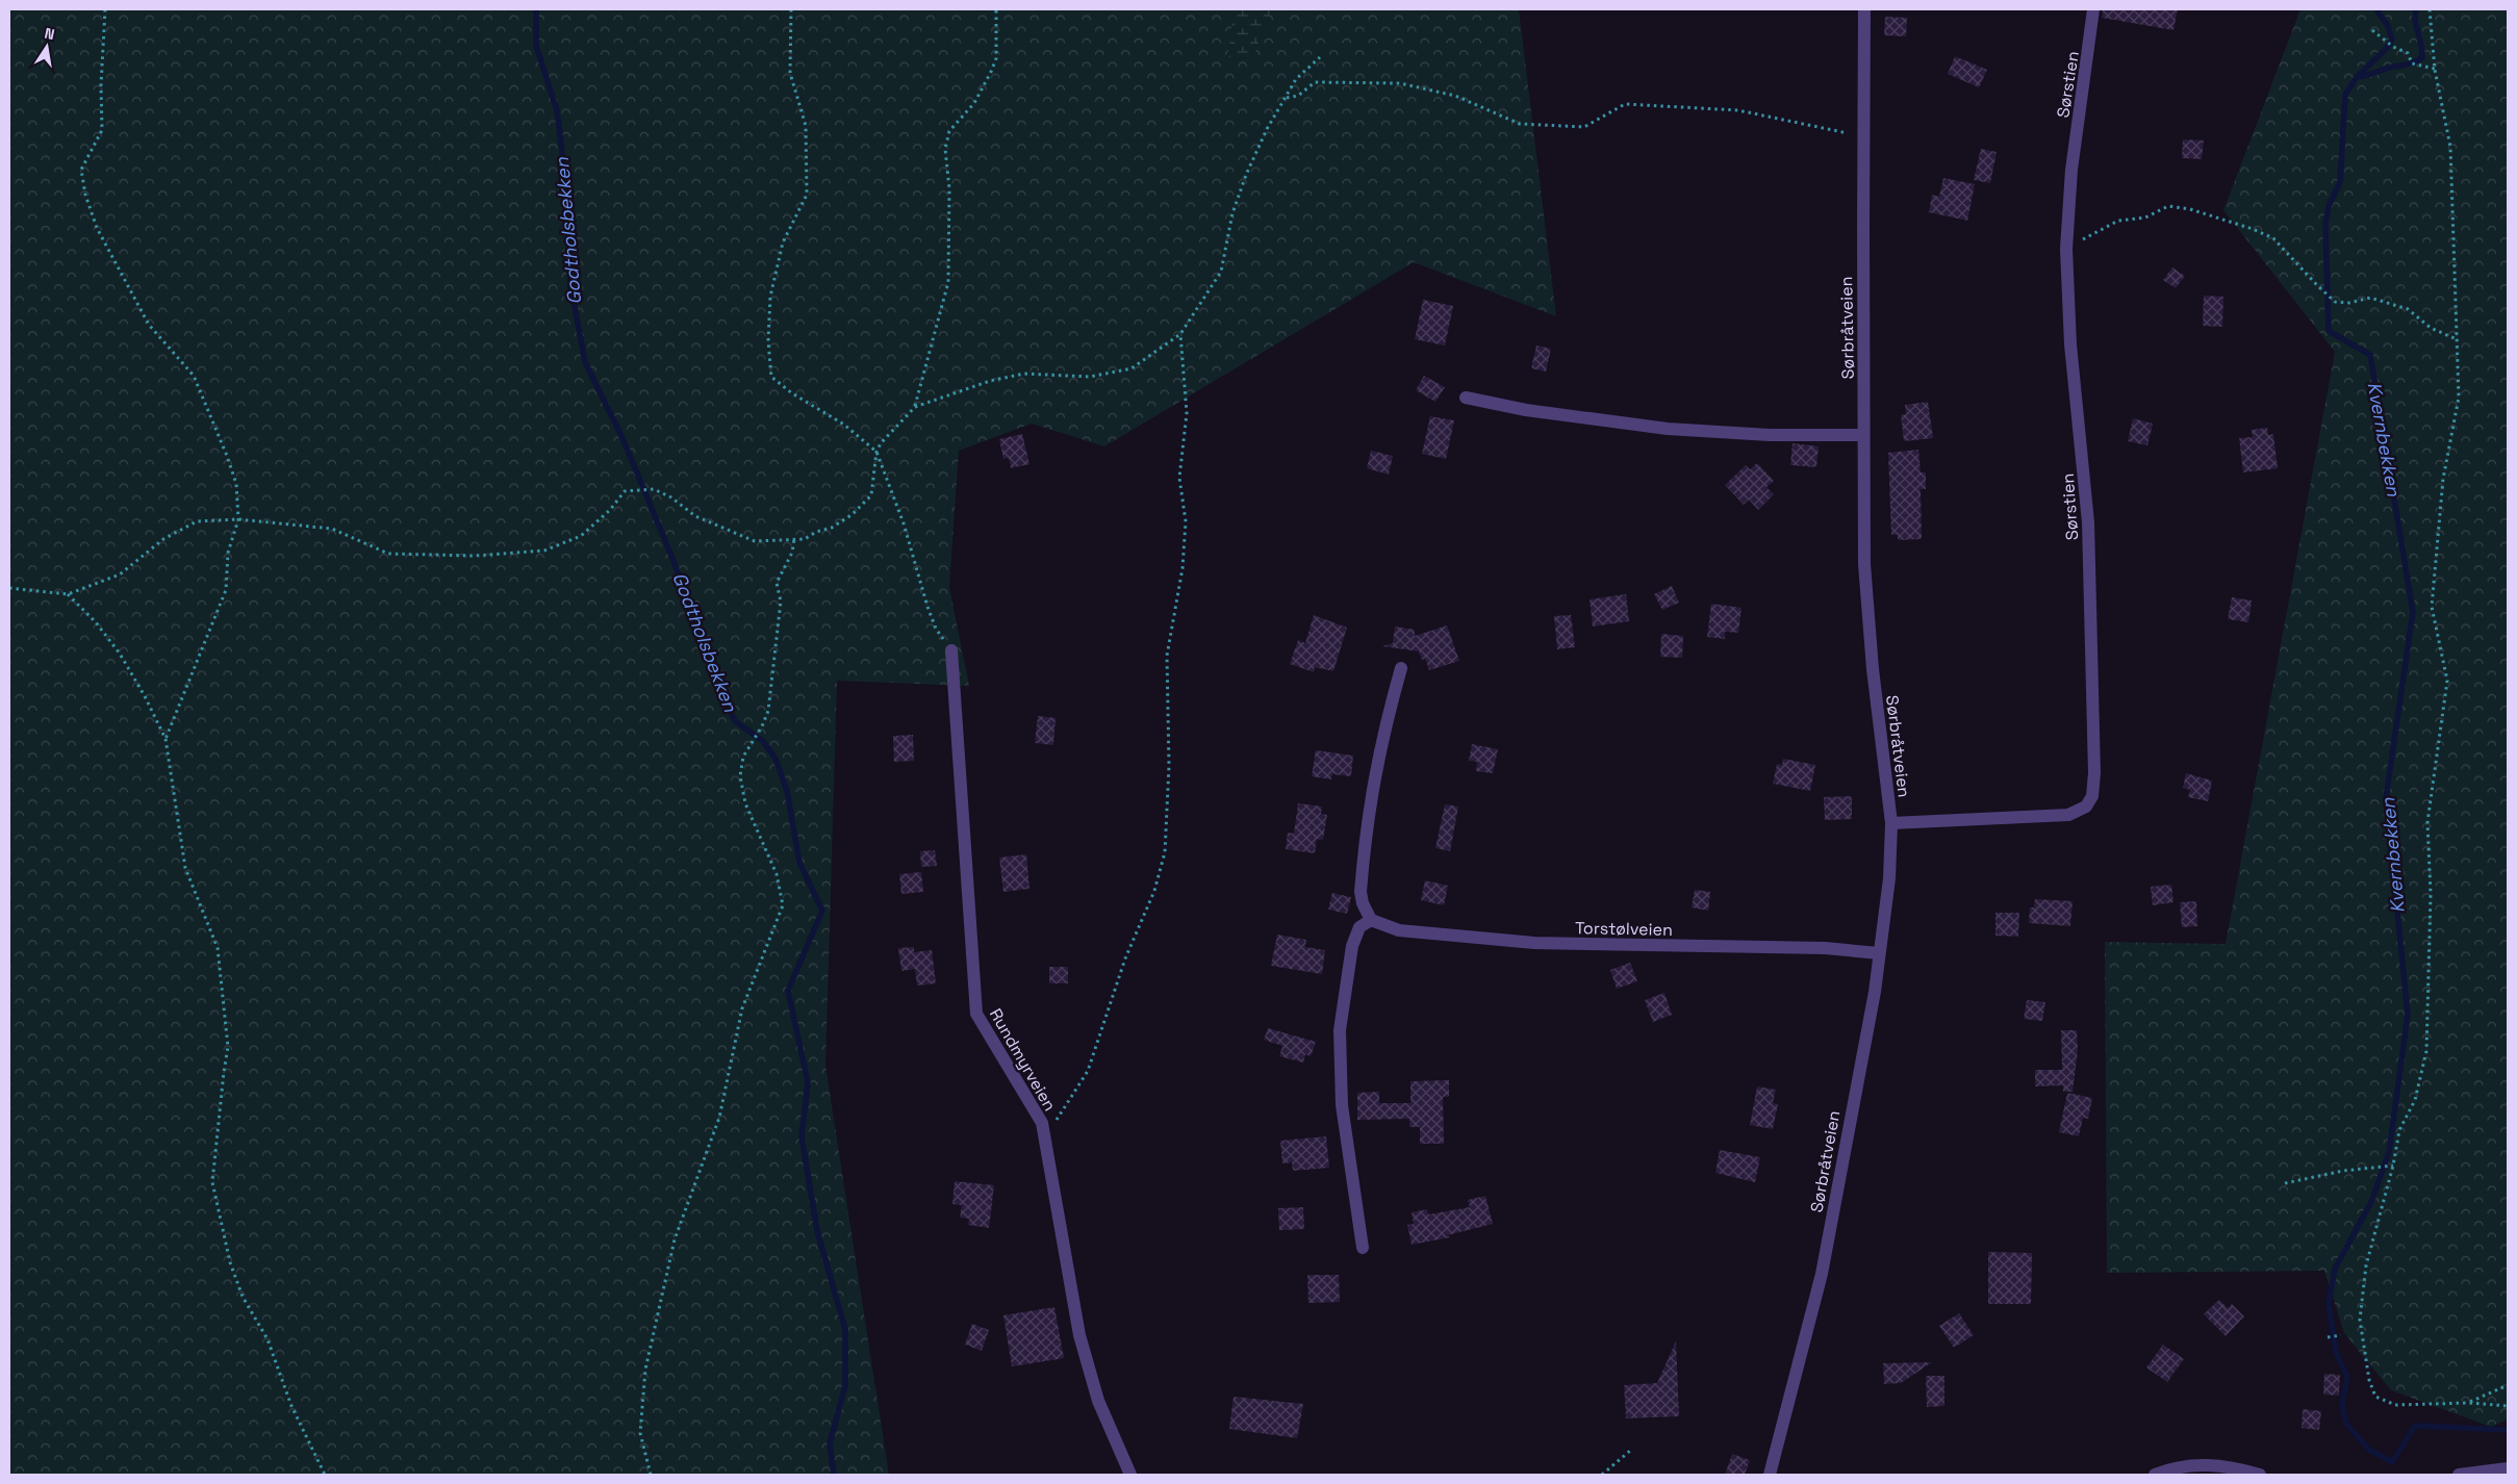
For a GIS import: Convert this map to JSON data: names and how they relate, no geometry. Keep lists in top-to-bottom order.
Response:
{
  "streets": {
    "street": [
      "Sørstien",
      "Sørbråtveien",
      "Torstølveien",
      "Rundmyrveien"
    ]
  },
  "crossings": [
    ["Sørstien", "Sørbråtveien"],
    ["Sørbråtveien", "Torstølveien"]
  ],
  "water": ["Godtholsbekken", "Kvernbekken"],
  "north": "top"
}
